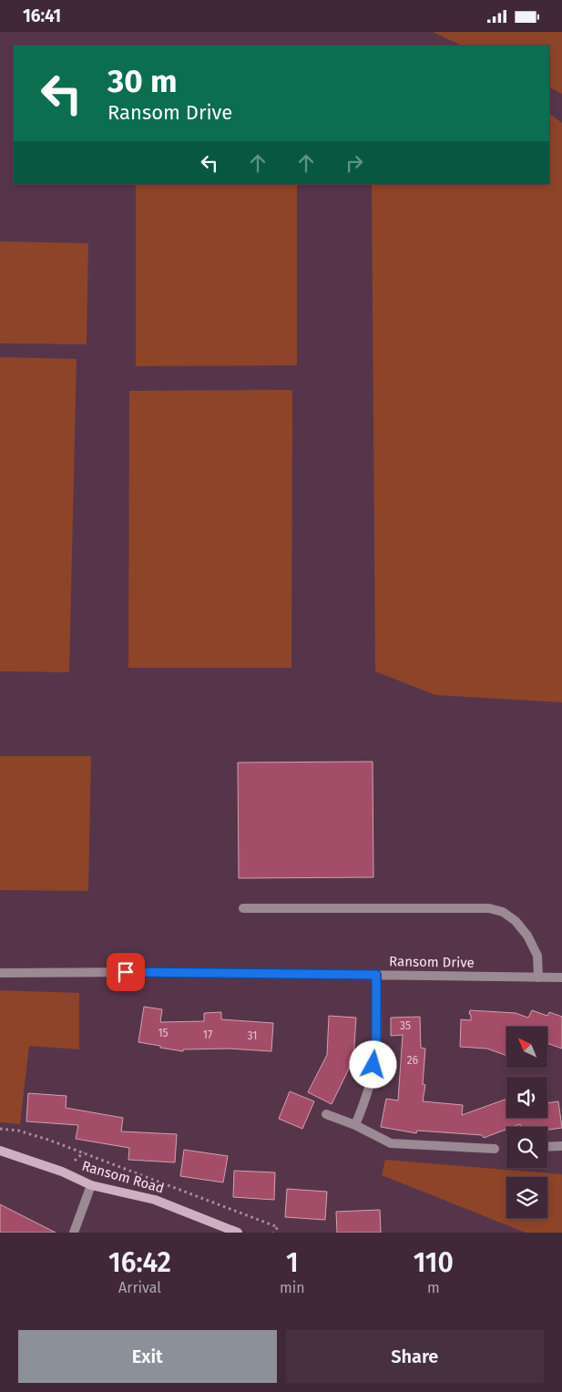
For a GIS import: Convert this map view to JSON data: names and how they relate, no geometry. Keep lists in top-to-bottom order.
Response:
{
  "streets": {
    "street": ["Ransom Drive", "Ransom Road"]
  },
  "house_numbers": [
    "35",
    "15",
    "17",
    "31",
    "26"
  ],
  "north": "top left",
  "page": {
    "status": "16:41",
    "turn": ["30 m", "Ransom Drive"],
    "eta": [
      "16:42",
      "Arrival",
      "1",
      "min",
      "110",
      "m"
    ],
    "buttons": ["Exit", "Share"]
  }
}
